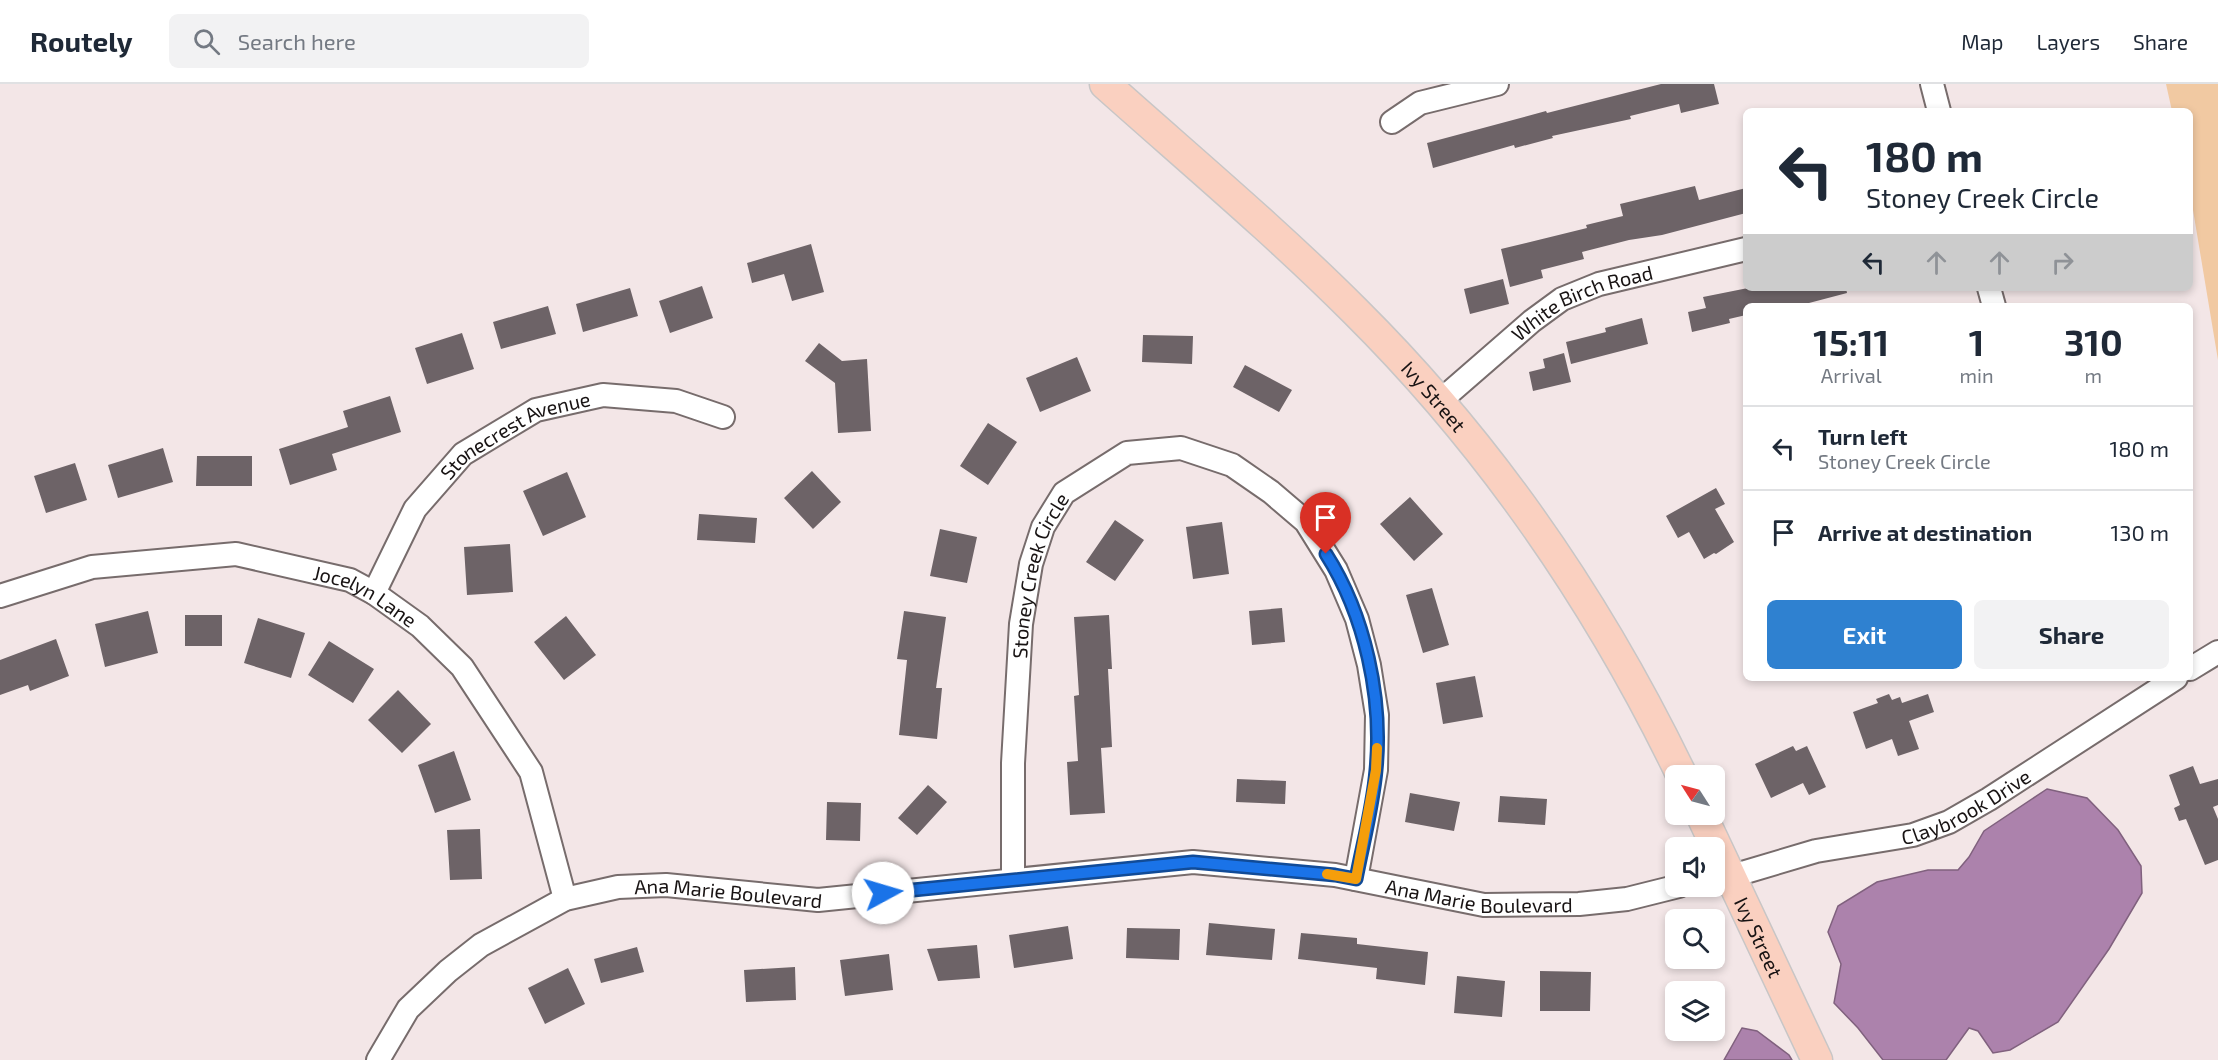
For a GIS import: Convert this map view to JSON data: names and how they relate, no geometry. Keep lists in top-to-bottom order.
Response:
{
  "streets": {
    "main road": ["Ivy Street"],
    "street": [
      "White Birch Road",
      "Stonecrest Avenue",
      "Stoney Creek Circle",
      "Jocelyn Lane",
      "Claybrook Drive",
      "Ana Marie Boulevard"
    ]
  },
  "crossings": [
    ["White Birch Road", "Ivy Street"],
    ["Stonecrest Avenue", "Jocelyn Lane"],
    ["Stoney Creek Circle", "Ana Marie Boulevard"],
    ["Jocelyn Lane", "Ana Marie Boulevard"]
  ],
  "north": "top left",
  "page": {
    "header": "Routely",
    "search": "Search here",
    "nav": ["Map", "Layers", "Share"],
    "turn": ["180 m", "Stoney Creek Circle"],
    "eta": [
      "15:11",
      "Arrival",
      "1",
      "min",
      "310",
      "m"
    ],
    "list": [
      {
        "name": "Turn left",
        "note": "Stoney Creek Circle",
        "value": "180 m"
      },
      {
        "name": "Arrive at destination",
        "value": "130 m"
      }
    ],
    "buttons": ["Exit", "Share"]
  }
}
